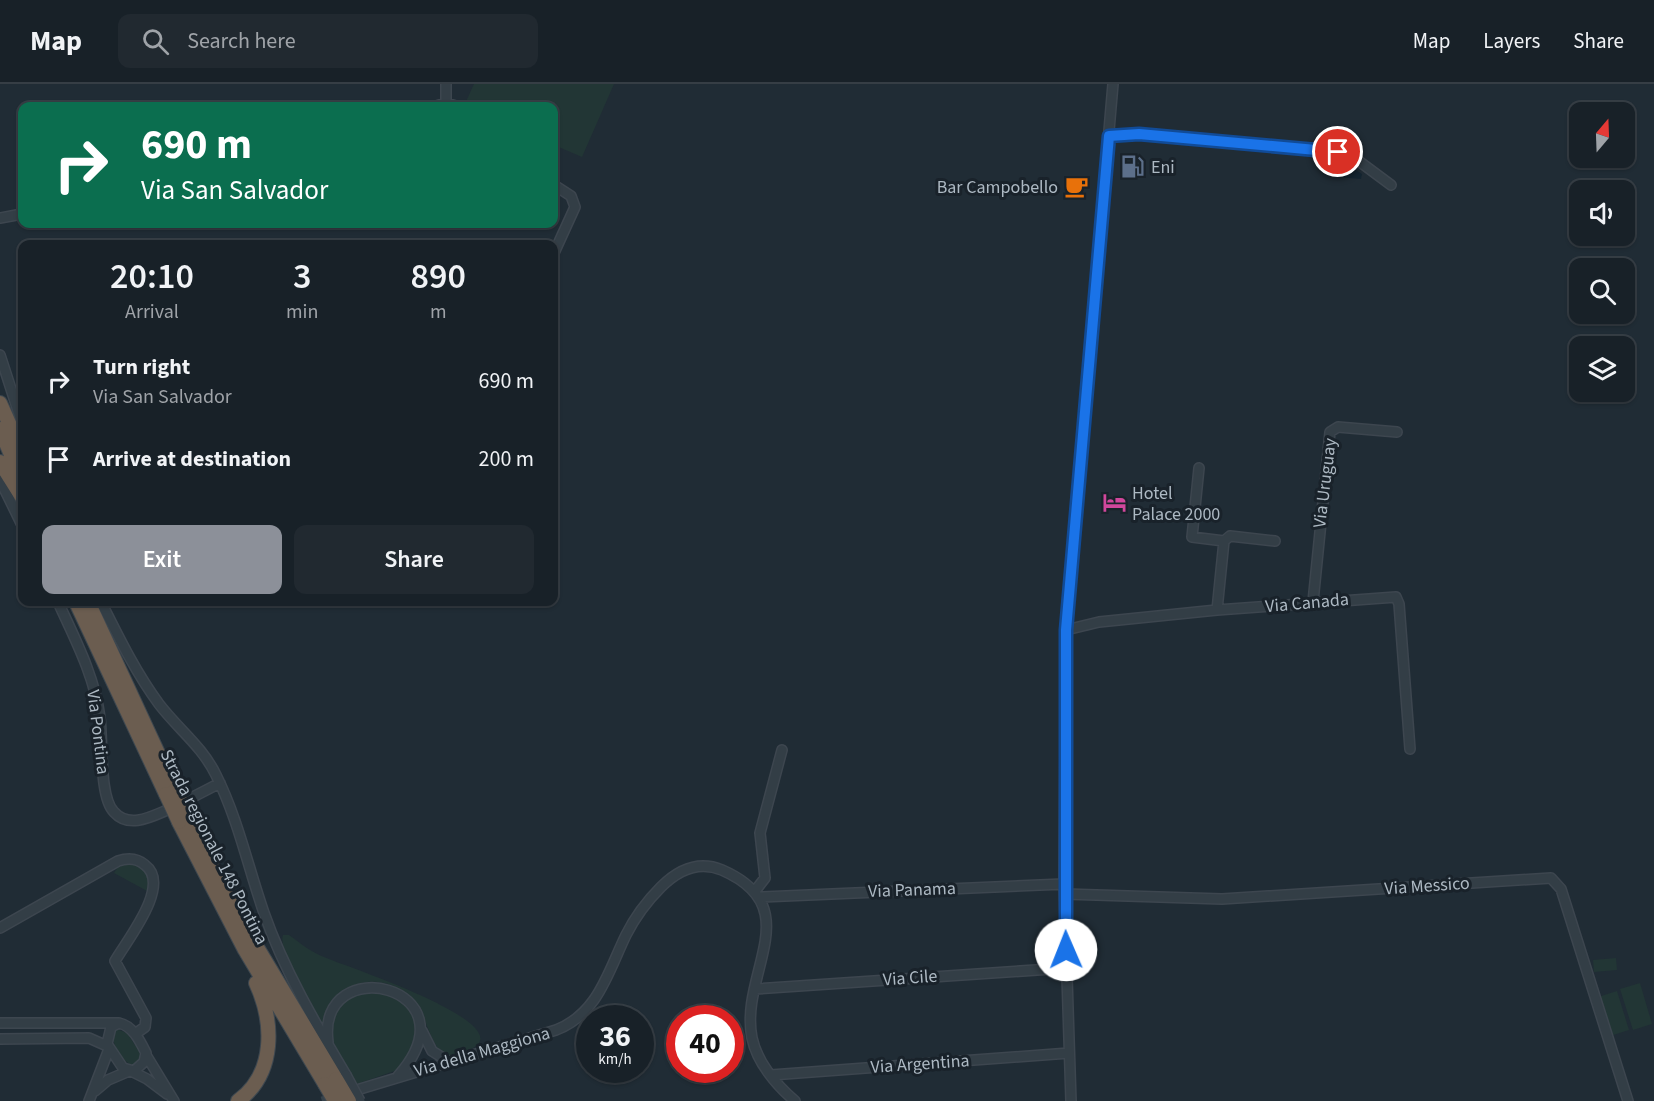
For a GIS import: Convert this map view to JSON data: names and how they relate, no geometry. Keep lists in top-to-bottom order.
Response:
{
  "streets": {
    "highway": ["Strada regionale 148 Pontina"],
    "street": [
      "Via Uruguay",
      "Via Canada",
      "Via Pontina",
      "Via Messico",
      "Via Panama",
      "Via Cile",
      "Via della Maggiona",
      "Via Argentina"
    ]
  },
  "crossings": [
    ["Via Uruguay", "Via Canada"],
    ["Via Messico", "Via Panama"],
    ["Via Panama", "Via della Maggiona"]
  ],
  "places": {
    "fuel station": ["Eni"],
    "cafe": ["Bar Campobello"],
    "hotel": ["Hotel Palace 2000"]
  },
  "north": "top",
  "page": {
    "header": "Map",
    "search": "Search here",
    "nav": ["Map", "Layers", "Share"],
    "turn": ["690 m", "Via San Salvador"],
    "eta": [
      "20:10",
      "Arrival",
      "3",
      "min",
      "890",
      "m"
    ],
    "list": [
      {
        "name": "Turn right",
        "note": "Via San Salvador",
        "value": "690 m"
      },
      {
        "name": "Arrive at destination",
        "value": "200 m"
      }
    ],
    "buttons": ["Exit", "Share"],
    "speed": "36 km/h",
    "limit": "40"
  }
}
